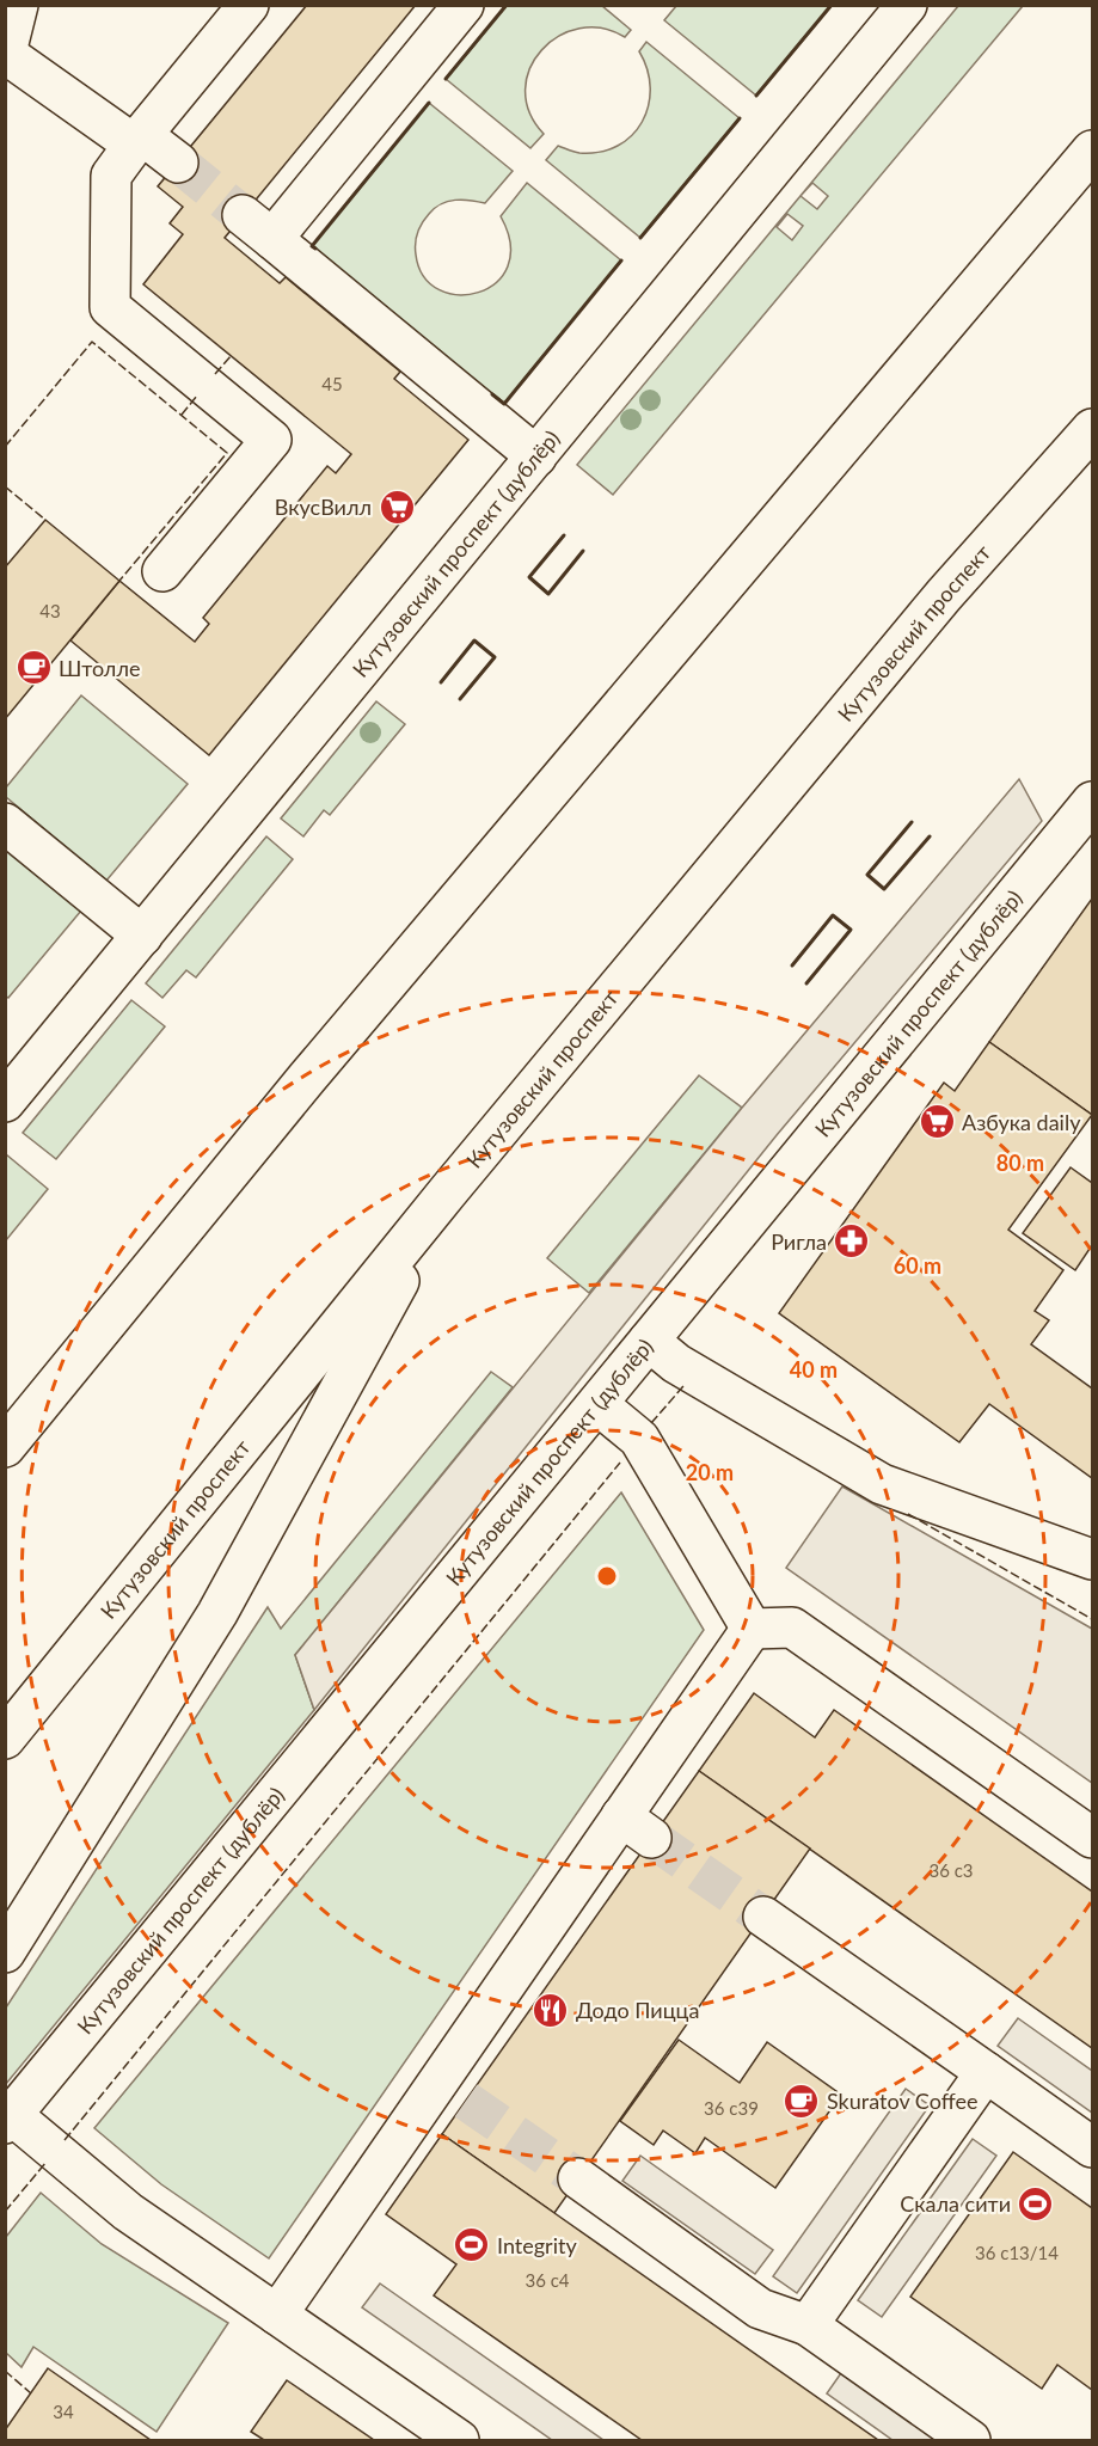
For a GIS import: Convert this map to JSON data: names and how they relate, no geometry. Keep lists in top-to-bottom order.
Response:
{
  "streets": {
    "main road": ["Кутузовский проспект (дублёр)", "Кутузовский проспект"]
  },
  "places": {
    "supermarket": ["ВкусВилл", "Азбука daily"],
    "cafe": ["Штолле", "Skuratov Coffee"],
    "pharmacy": ["Ригла"],
    "restaurant": ["Додо Пицца"],
    "sports": ["Скала сити", "Integrity"]
  },
  "house_numbers": [
    "45",
    "43",
    "36 с3",
    "36 с39",
    "36 с13/14",
    "36 с4",
    "34"
  ],
  "rings": [
    "80 m",
    "60 m",
    "40 m",
    "20 m"
  ]
}
